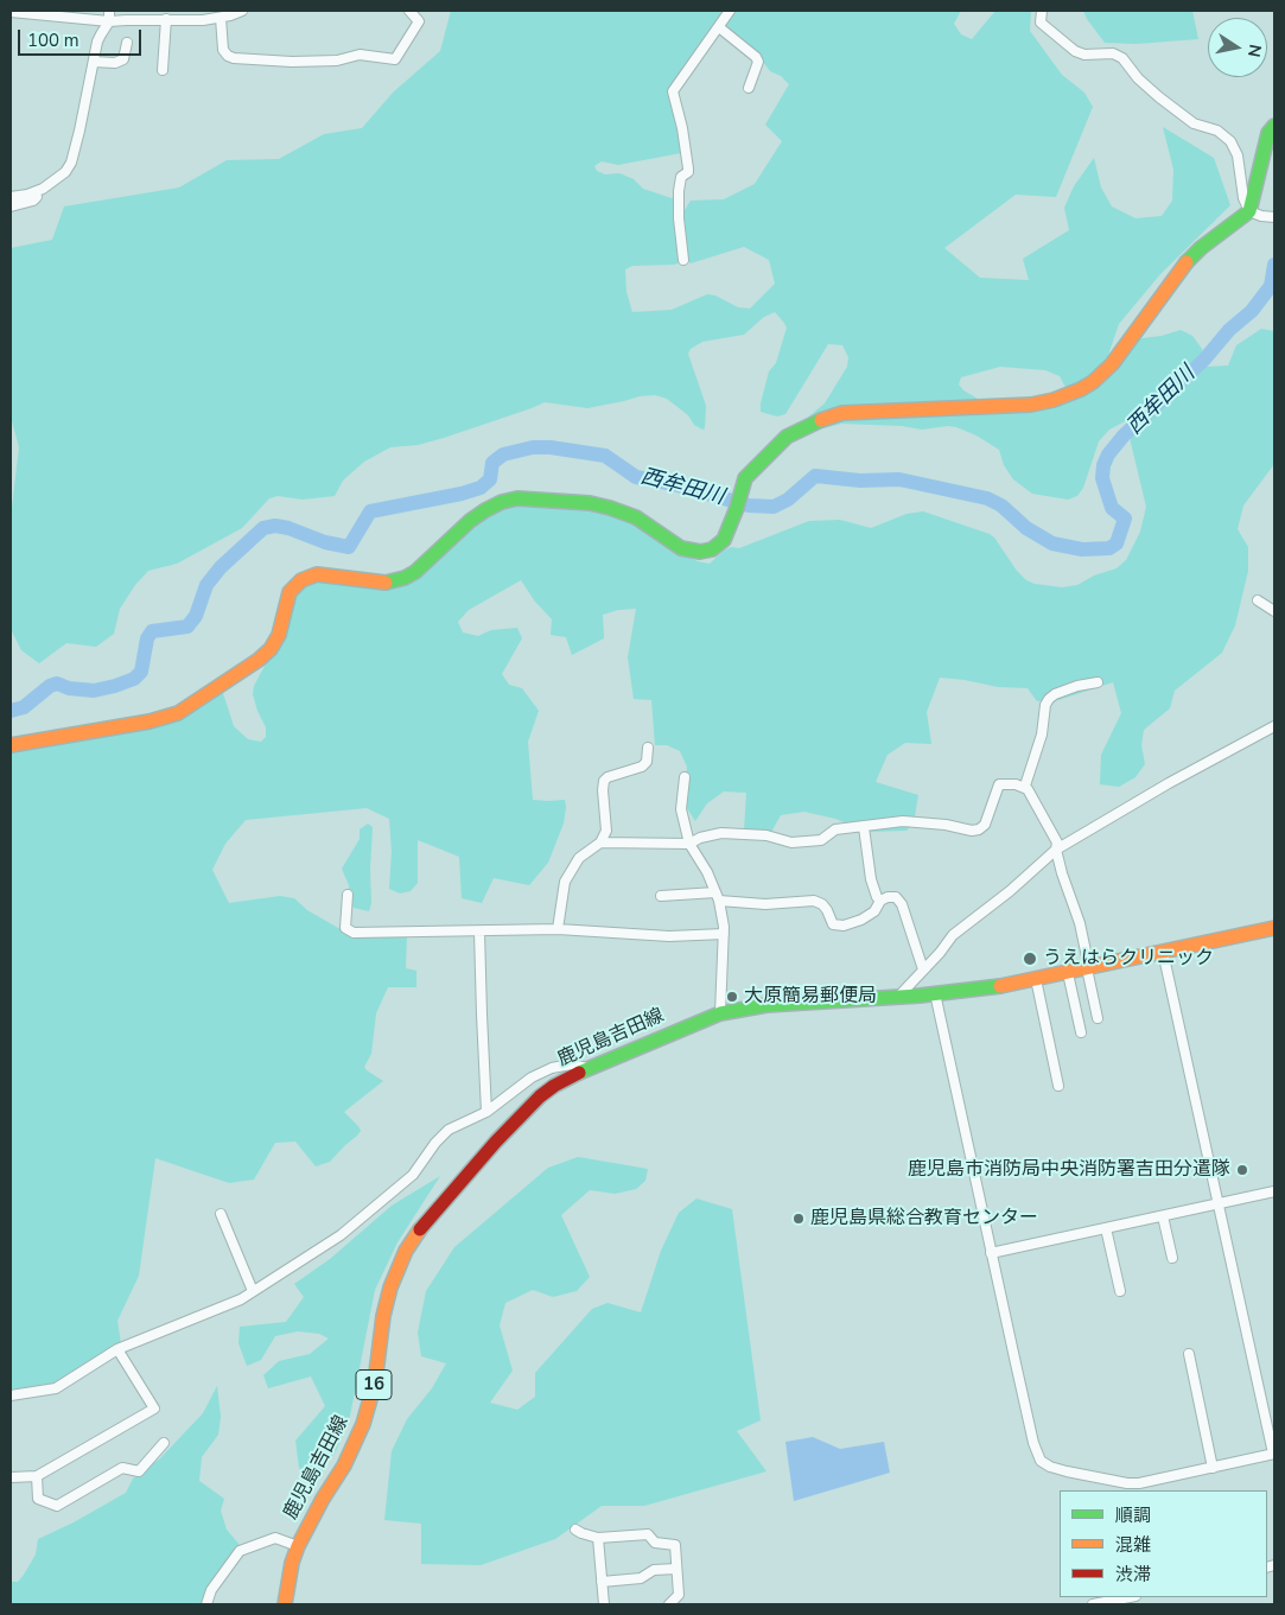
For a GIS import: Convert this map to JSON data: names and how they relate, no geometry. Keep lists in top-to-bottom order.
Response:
{
  "streets": {
    "street": ["鹿児島吉田線", "16"]
  },
  "water": ["西牟田川"],
  "places": [
    "うえはらクリニック",
    "大原簡易郵便局",
    "鹿児島市消防局中央消防署吉田分遣隊",
    "鹿児島県総合教育センター"
  ],
  "legend": ["順調", "混雑", "渋滞"],
  "scale_bar": "100 m",
  "north": "right"
}
